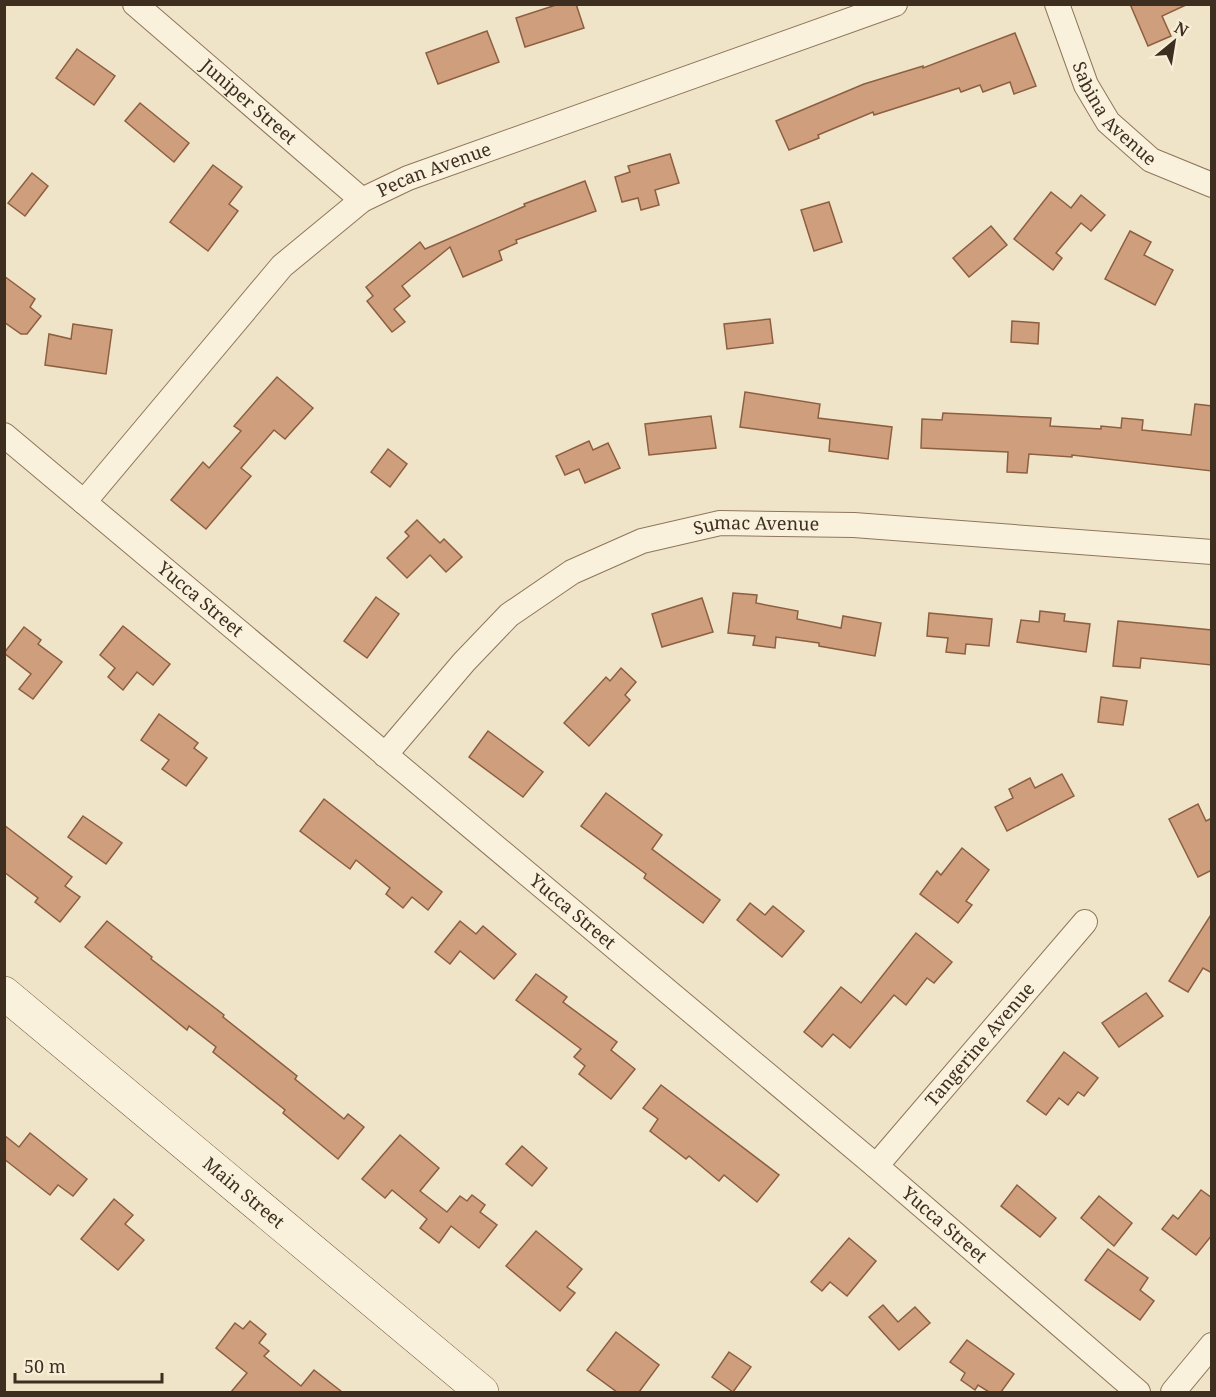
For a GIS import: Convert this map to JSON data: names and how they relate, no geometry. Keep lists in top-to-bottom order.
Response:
{
  "streets": {
    "main road": ["Main Street"],
    "street": [
      "Juniper Street",
      "Sabina Avenue",
      "Pecan Avenue",
      "Sumac Avenue",
      "Yucca Street",
      "Tangerine Avenue"
    ]
  },
  "crossings": [
    ["Juniper Street", "Pecan Avenue"],
    ["Pecan Avenue", "Yucca Street"],
    ["Sumac Avenue", "Yucca Street"],
    ["Yucca Street", "Tangerine Avenue"]
  ],
  "scale_bar": "50 m",
  "north": "top right"
}
